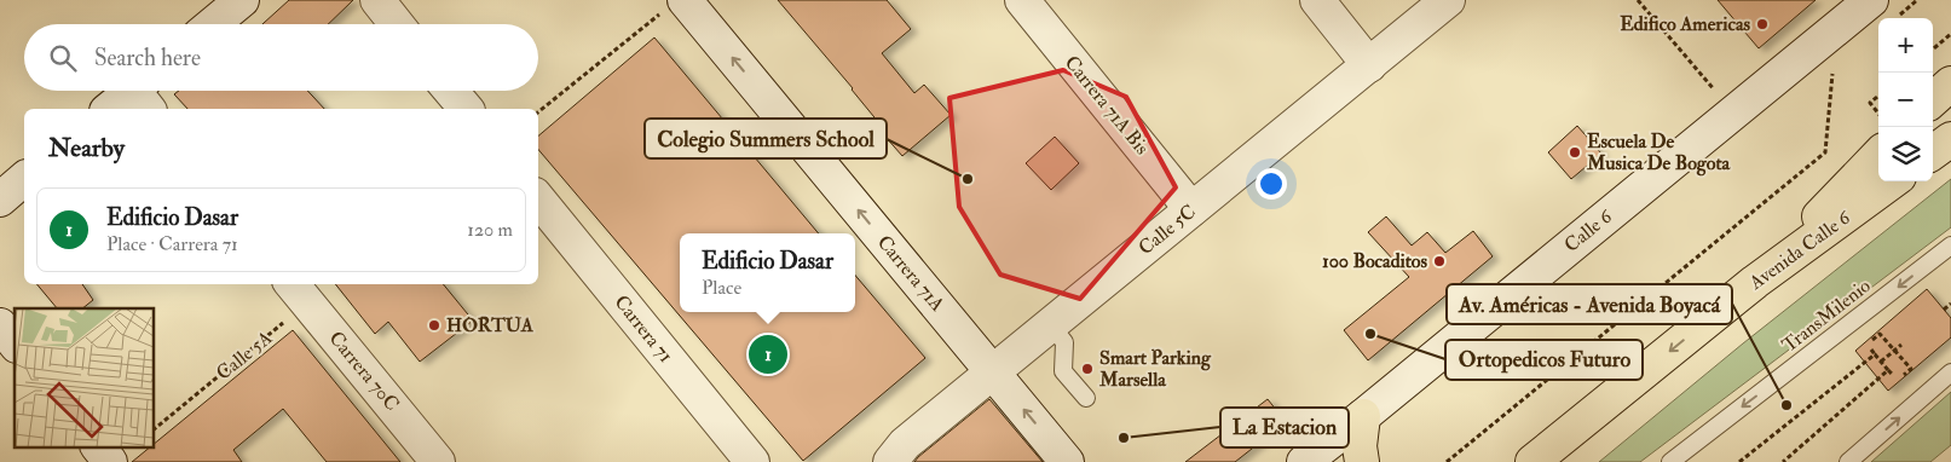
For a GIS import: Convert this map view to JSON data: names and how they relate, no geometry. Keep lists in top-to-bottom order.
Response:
{
  "streets": {
    "highway": ["Avenida Calle 6"],
    "street": [
      "Carrera 71A Bis",
      "Calle 5C",
      "Calle 6",
      "Carrera 71A",
      "Carrera 71",
      "Carrera 70C"
    ],
    "lane": ["TransMilenio"],
    "path": ["Calle 5A"]
  },
  "crossings": [
    ["Carrera 71A Bis", "Calle 5C"],
    ["Calle 5C", "Carrera 71A"],
    ["Calle 5A", "Carrera 70C"]
  ],
  "one_way": ["Avenida Calle 6", "Carrera 71A"],
  "places": [
    "Edifico Americas",
    "Escuela De Musica De Bogota",
    "Colegio Summers School",
    "100 Bocaditos",
    "HORTUA",
    "Ortopedicos Futuro",
    "Smart Parking Marsella",
    "Av. Américas - Avenida Boyacá",
    "La Estacion"
  ],
  "page": {
    "map_buttons": ["+", "−"],
    "search": "Search here",
    "heading": "Nearby",
    "list": [
      {
        "mark": "1",
        "name": "Edificio Dasar",
        "note": "Place · Carrera 71",
        "value": "120 m"
      }
    ],
    "popup": ["Edificio Dasar", "Place"],
    "pins": "1"
  }
}
